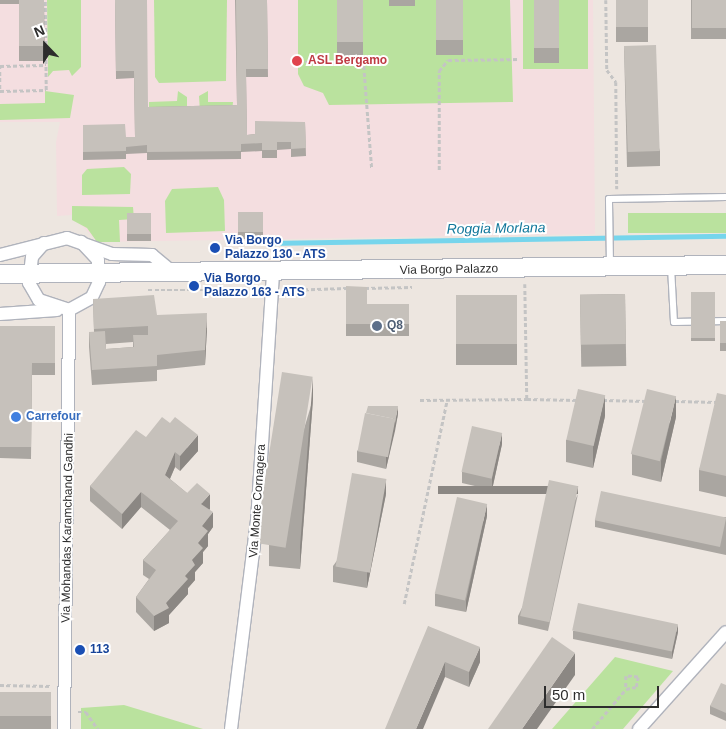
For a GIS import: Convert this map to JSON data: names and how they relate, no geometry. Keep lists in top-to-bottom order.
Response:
{
  "streets": {
    "main road": ["Via Borgo Palazzo"],
    "street": ["Via Monte Cornagera", "Via Mohandas Karamchand Gandhi"]
  },
  "crossings": [
    ["Via Borgo Palazzo", "Via Monte Cornagera"]
  ],
  "water": ["Roggia Morlana"],
  "places": [
    "ASL Bergamo",
    "Via Borgo Palazzo 130 - ATS",
    "Via Borgo Palazzo 163 - ATS",
    "Q8",
    "Carrefour",
    "113"
  ],
  "scale_bar": "50 m",
  "north": "top"
}
